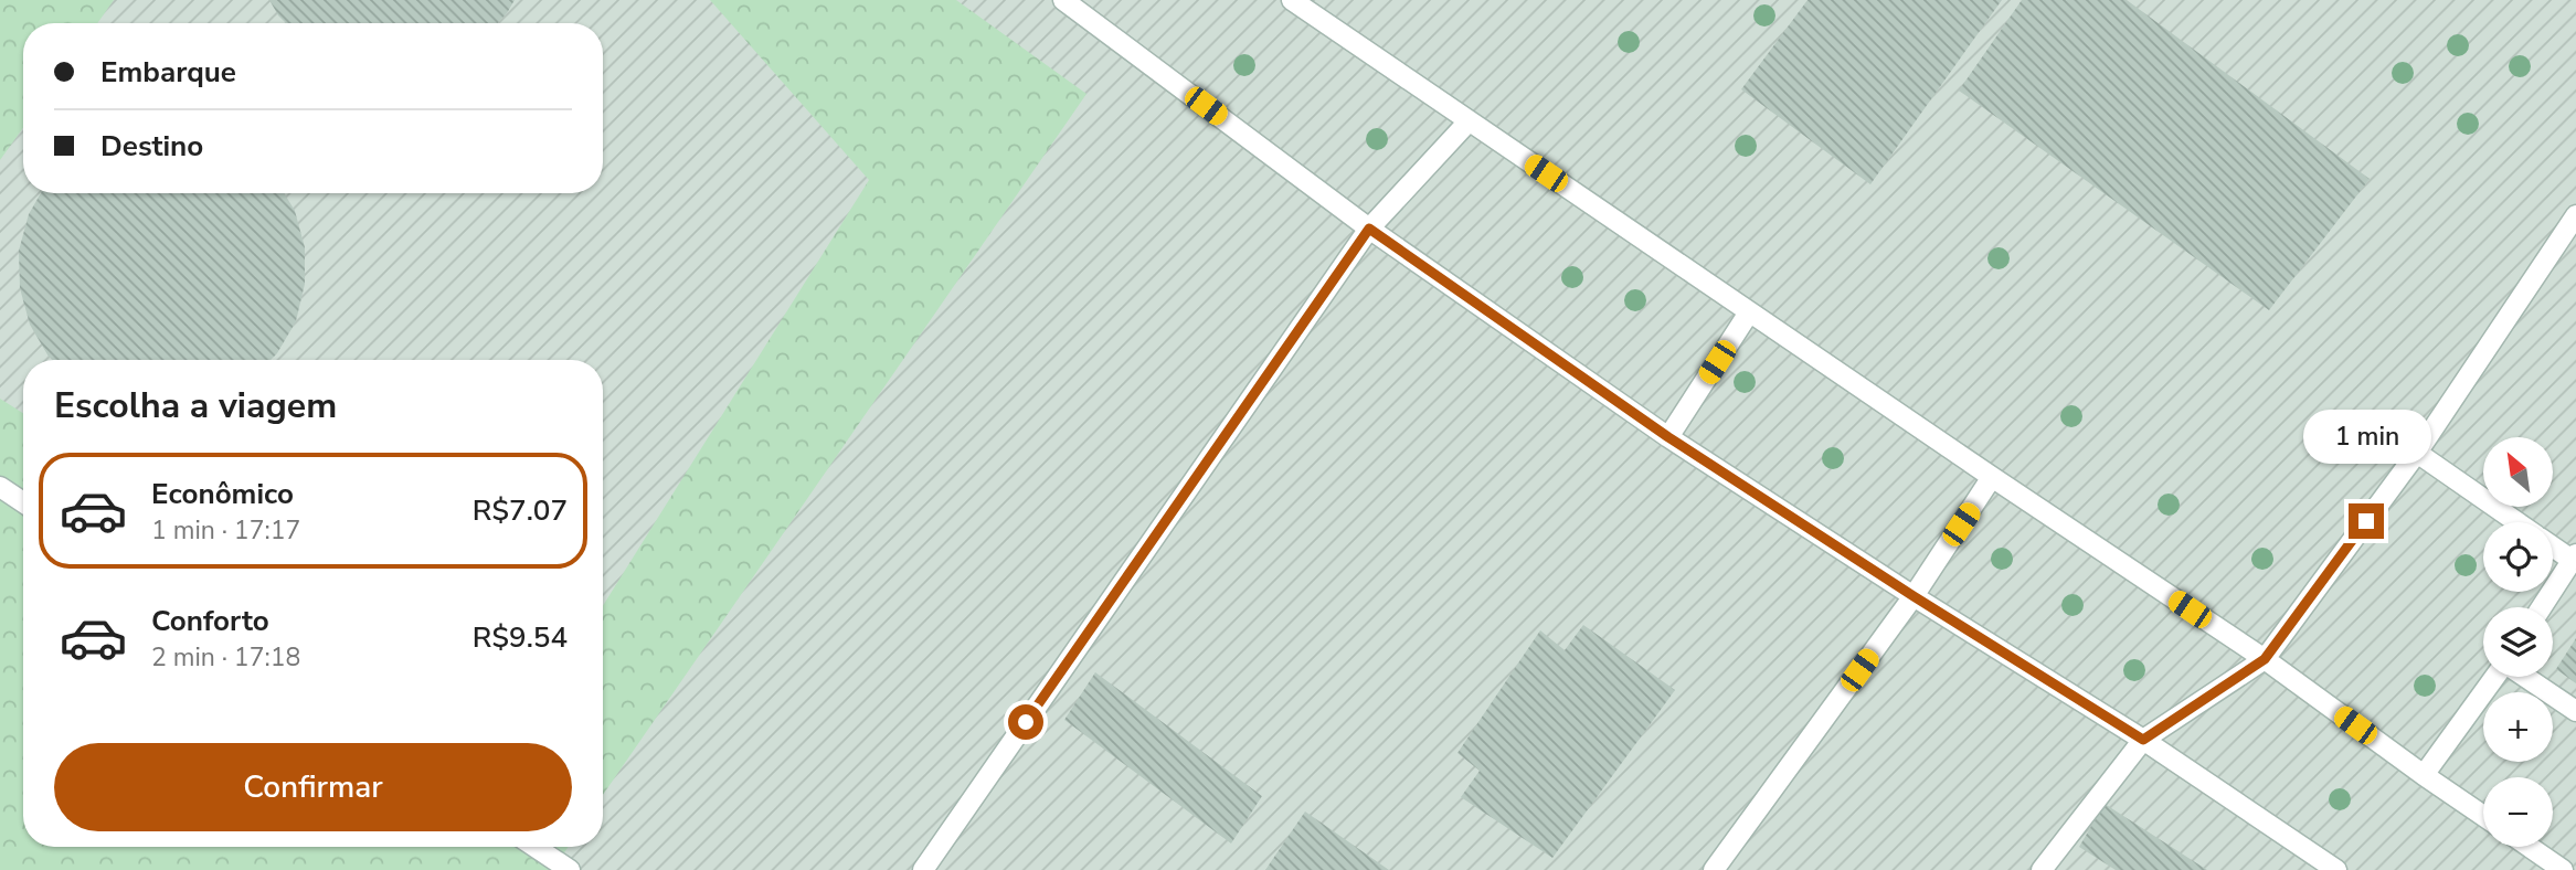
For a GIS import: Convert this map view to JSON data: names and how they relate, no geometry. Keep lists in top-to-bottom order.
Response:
{
  "north": "top left",
  "page": {
    "banner": ["Embarque", "Destino"],
    "heading": "Escolha a viagem",
    "bubble": "1 min",
    "map_buttons": ["+", "−"],
    "list": [
      {
        "name": "Econômico",
        "note": "1 min · 17:17",
        "value": "R$7.07"
      },
      {
        "name": "Conforto",
        "note": "2 min · 17:18",
        "value": "R$9.54"
      }
    ],
    "buttons": "Confirmar"
  }
}
